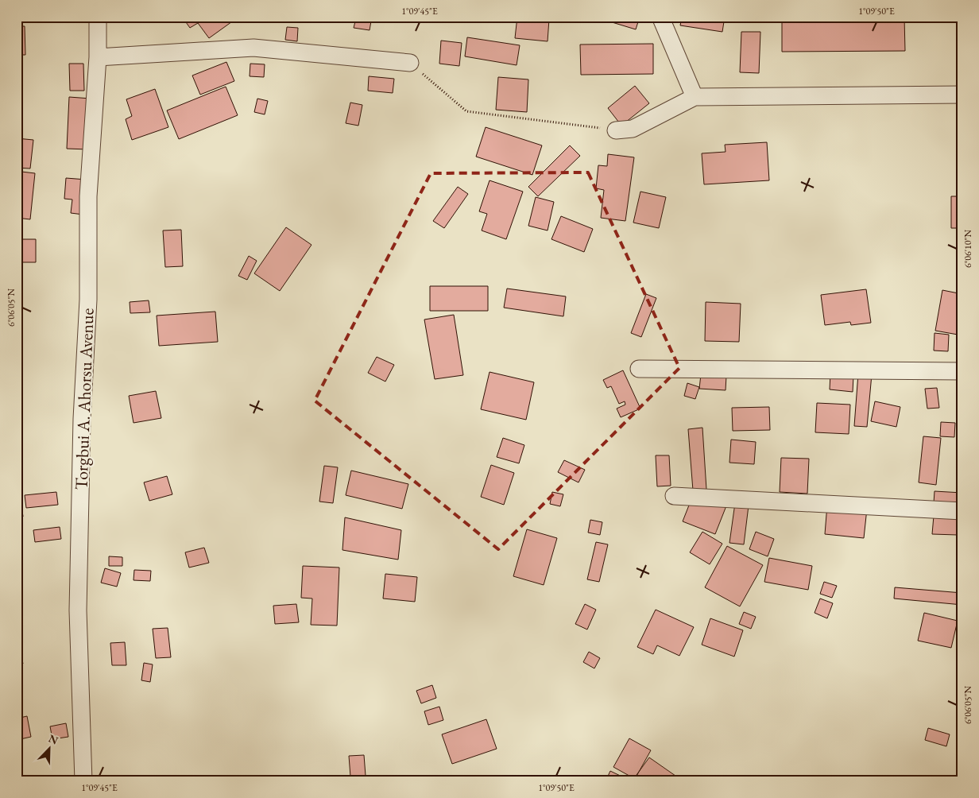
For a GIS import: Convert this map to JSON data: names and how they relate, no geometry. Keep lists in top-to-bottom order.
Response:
{
  "streets": {
    "street": ["Torgbui A. Ahorsu Avenue"]
  },
  "north": "top right",
  "coordinates": [
    "1°09'45\"E",
    "1°09'50\"E",
    "6°06'10\"N",
    "6°06'05\"N"
  ]
}
